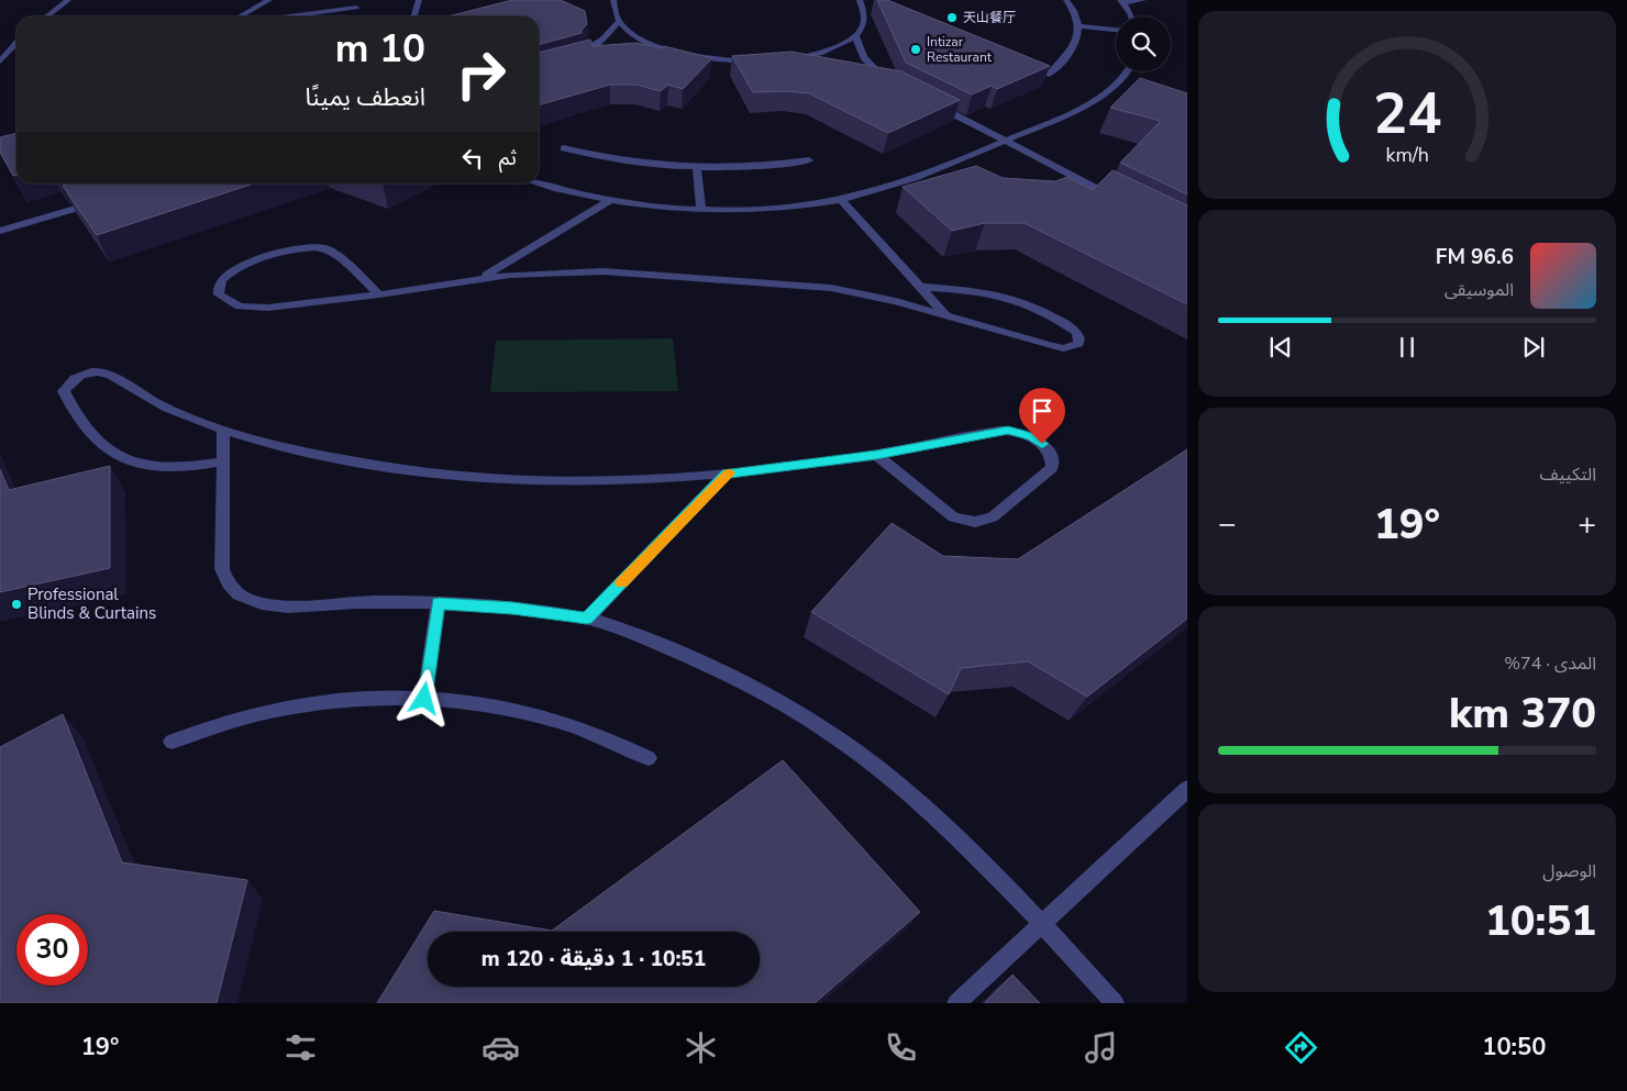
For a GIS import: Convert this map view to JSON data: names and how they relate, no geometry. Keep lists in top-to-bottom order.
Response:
{
  "places": ["天山餐厅", "Intizar Restaurant", "Professional Blinds & Curtains"],
  "page": {
    "turn": ["10 m", "انعطف يمينًا"],
    "then": "ثم",
    "song": ["96.6 FM", "الموسيقى"],
    "tile": [
      "التكييف",
      ["المدى · 74%", "370 km"],
      ["الوصول", "10:51"]
    ],
    "heat": ["−", "19°", "+"],
    "limit": "30",
    "trip": "10:51 · 1 دقيقة · 120 m",
    "tabs": ["10:50", "19°"],
    "gauge": ["24", "km/h"]
  }
}
